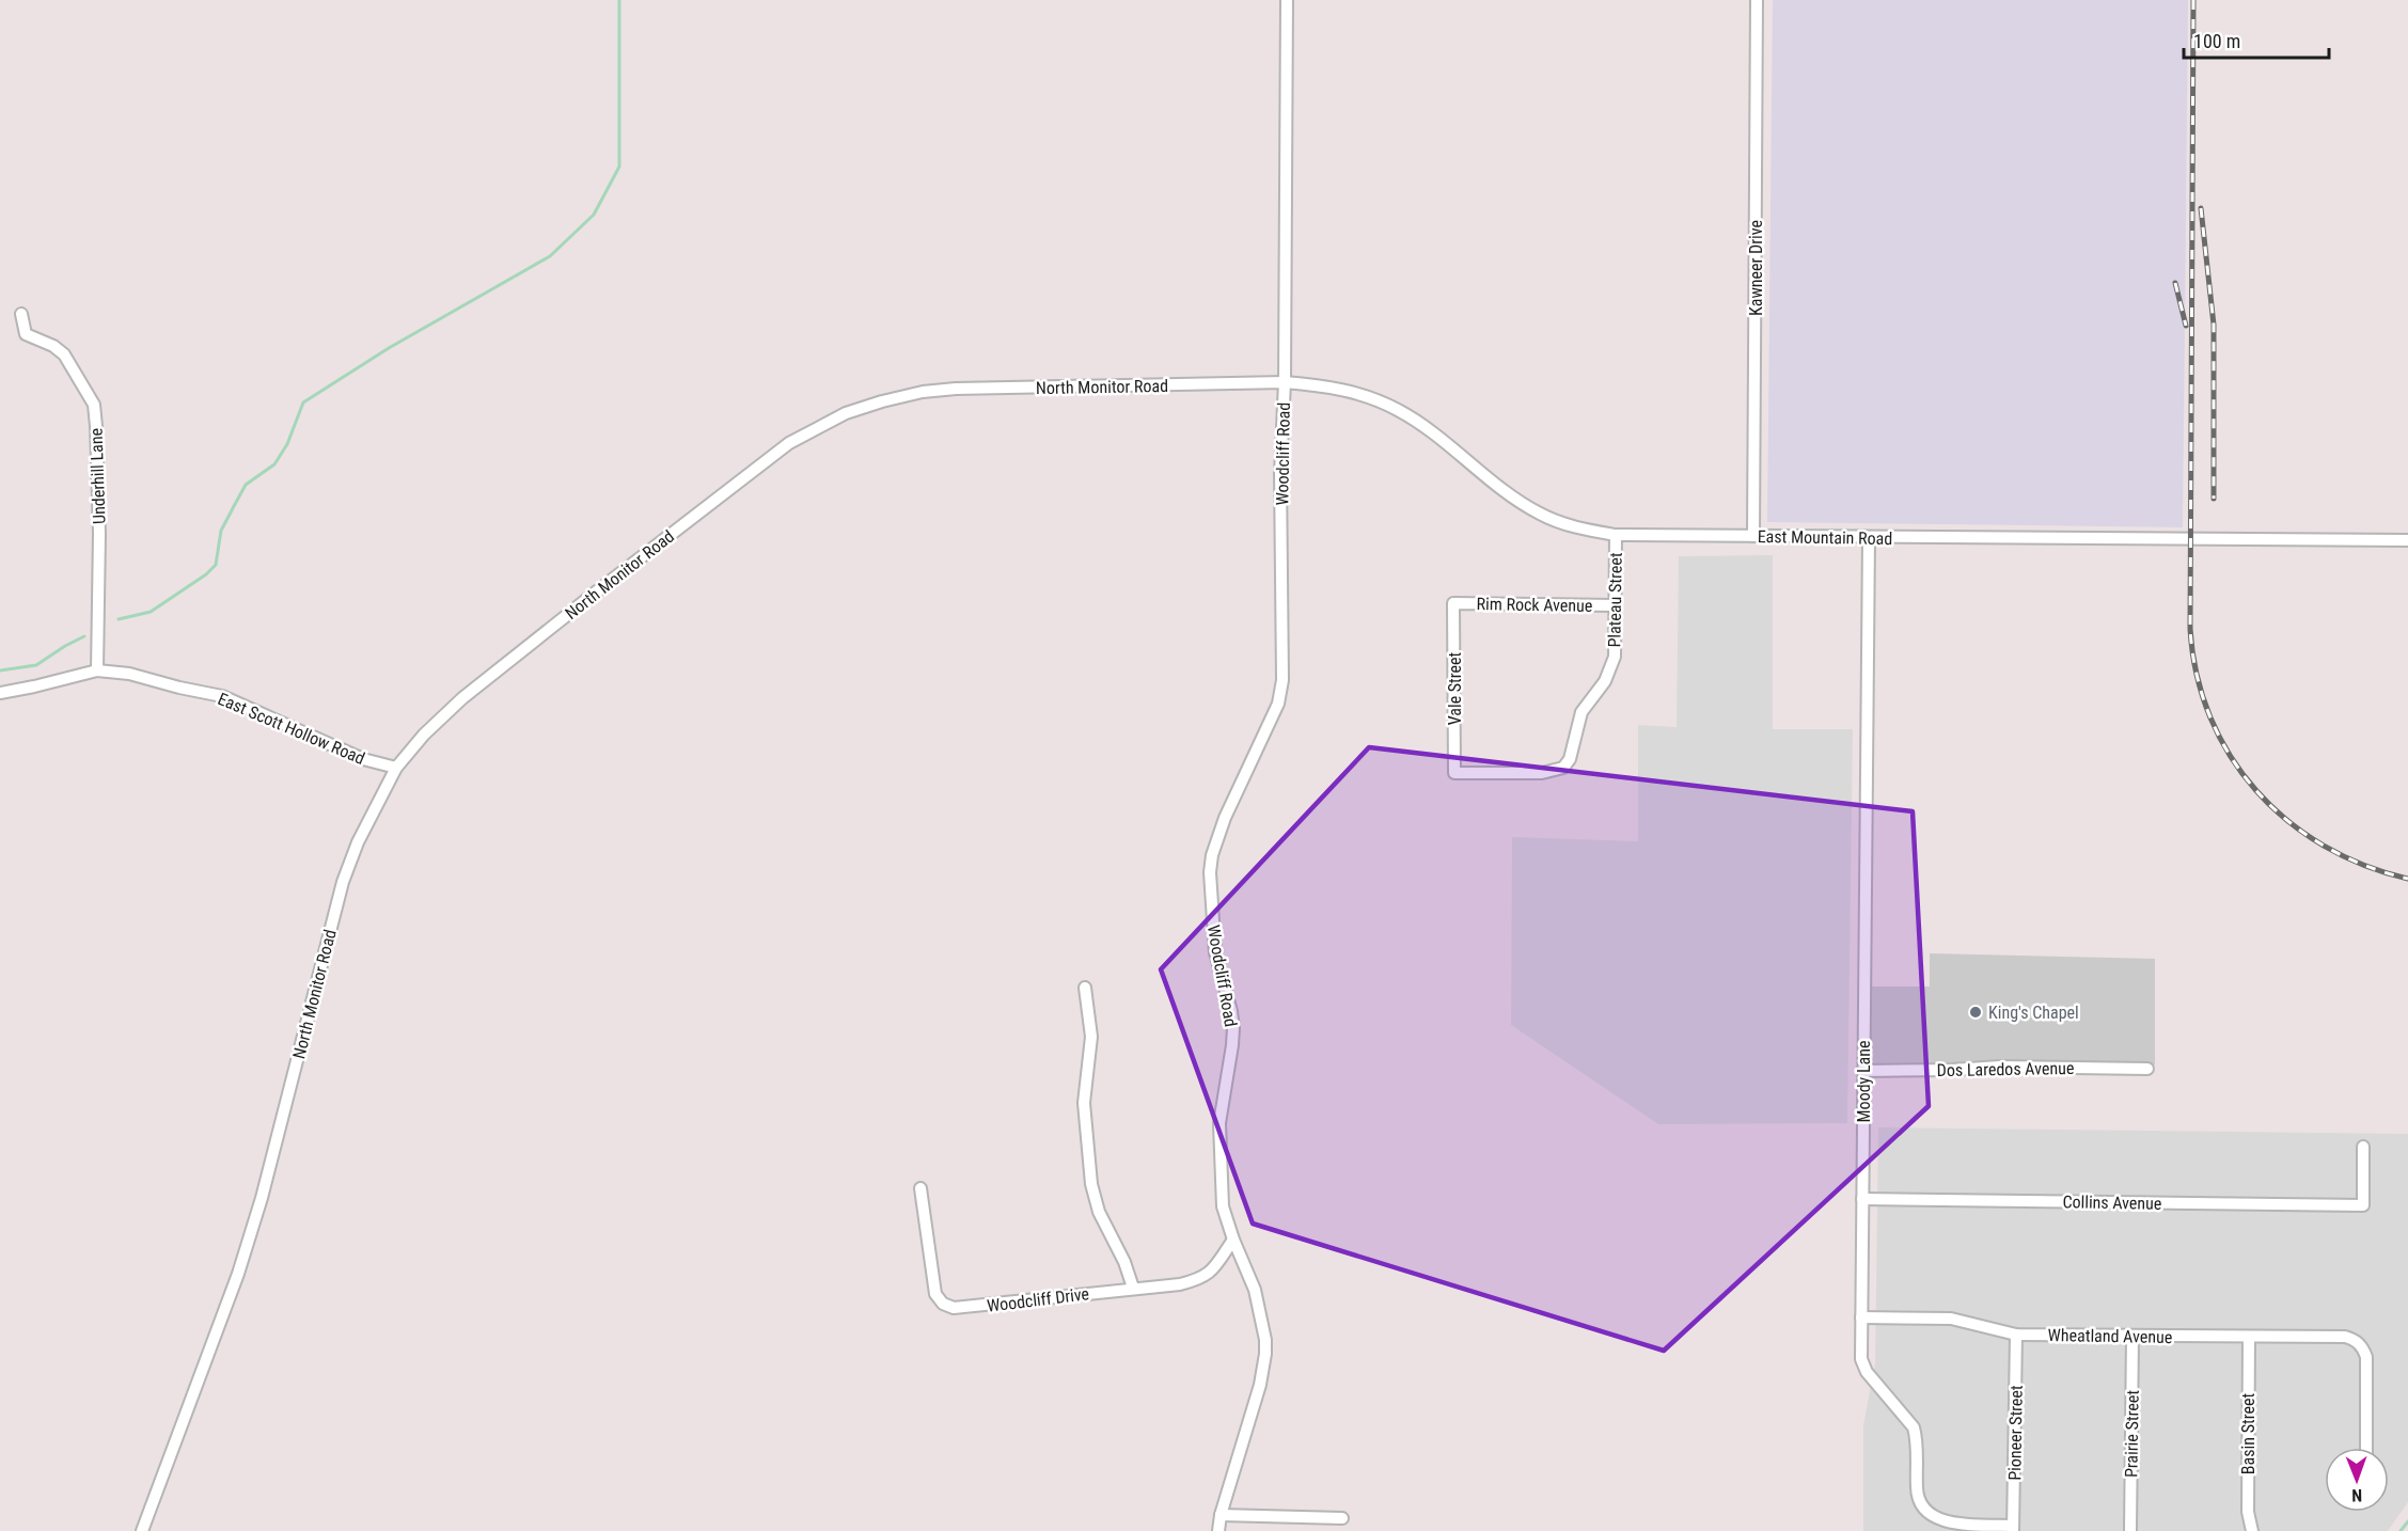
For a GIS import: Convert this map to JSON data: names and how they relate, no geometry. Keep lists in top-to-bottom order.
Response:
{
  "streets": {
    "street": [
      "Kawneer Drive",
      "North Monitor Road",
      "Woodcliff Road",
      "Underhill Lane",
      "East Mountain Road",
      "Plateau Street",
      "Rim Rock Avenue",
      "Vale Street",
      "East Scott Hollow Road",
      "Dos Laredos Avenue",
      "Moody Lane",
      "Collins Avenue",
      "Woodcliff Drive",
      "Wheatland Avenue",
      "Pioneer Street",
      "Prairie Street",
      "Basin Street"
    ]
  },
  "crossings": [
    ["Kawneer Drive", "East Mountain Road"],
    ["North Monitor Road", "Woodcliff Road"],
    ["North Monitor Road", "East Mountain Road"],
    ["North Monitor Road", "East Scott Hollow Road"],
    ["Woodcliff Road", "East Mountain Road"],
    ["Woodcliff Road", "Woodcliff Drive"],
    ["Underhill Lane", "East Scott Hollow Road"],
    ["East Mountain Road", "Plateau Street"],
    ["East Mountain Road", "Moody Lane"],
    ["Plateau Street", "Rim Rock Avenue"],
    ["Plateau Street", "Vale Street"],
    ["Rim Rock Avenue", "Vale Street"],
    ["Dos Laredos Avenue", "Moody Lane"],
    ["Moody Lane", "Collins Avenue"],
    ["Moody Lane", "Wheatland Avenue"],
    ["Moody Lane", "Pioneer Street"],
    ["Wheatland Avenue", "Pioneer Street"],
    ["Wheatland Avenue", "Prairie Street"],
    ["Wheatland Avenue", "Basin Street"]
  ],
  "places": ["King's Chapel"],
  "scale_bar": "100 m",
  "north": "bottom"
}
